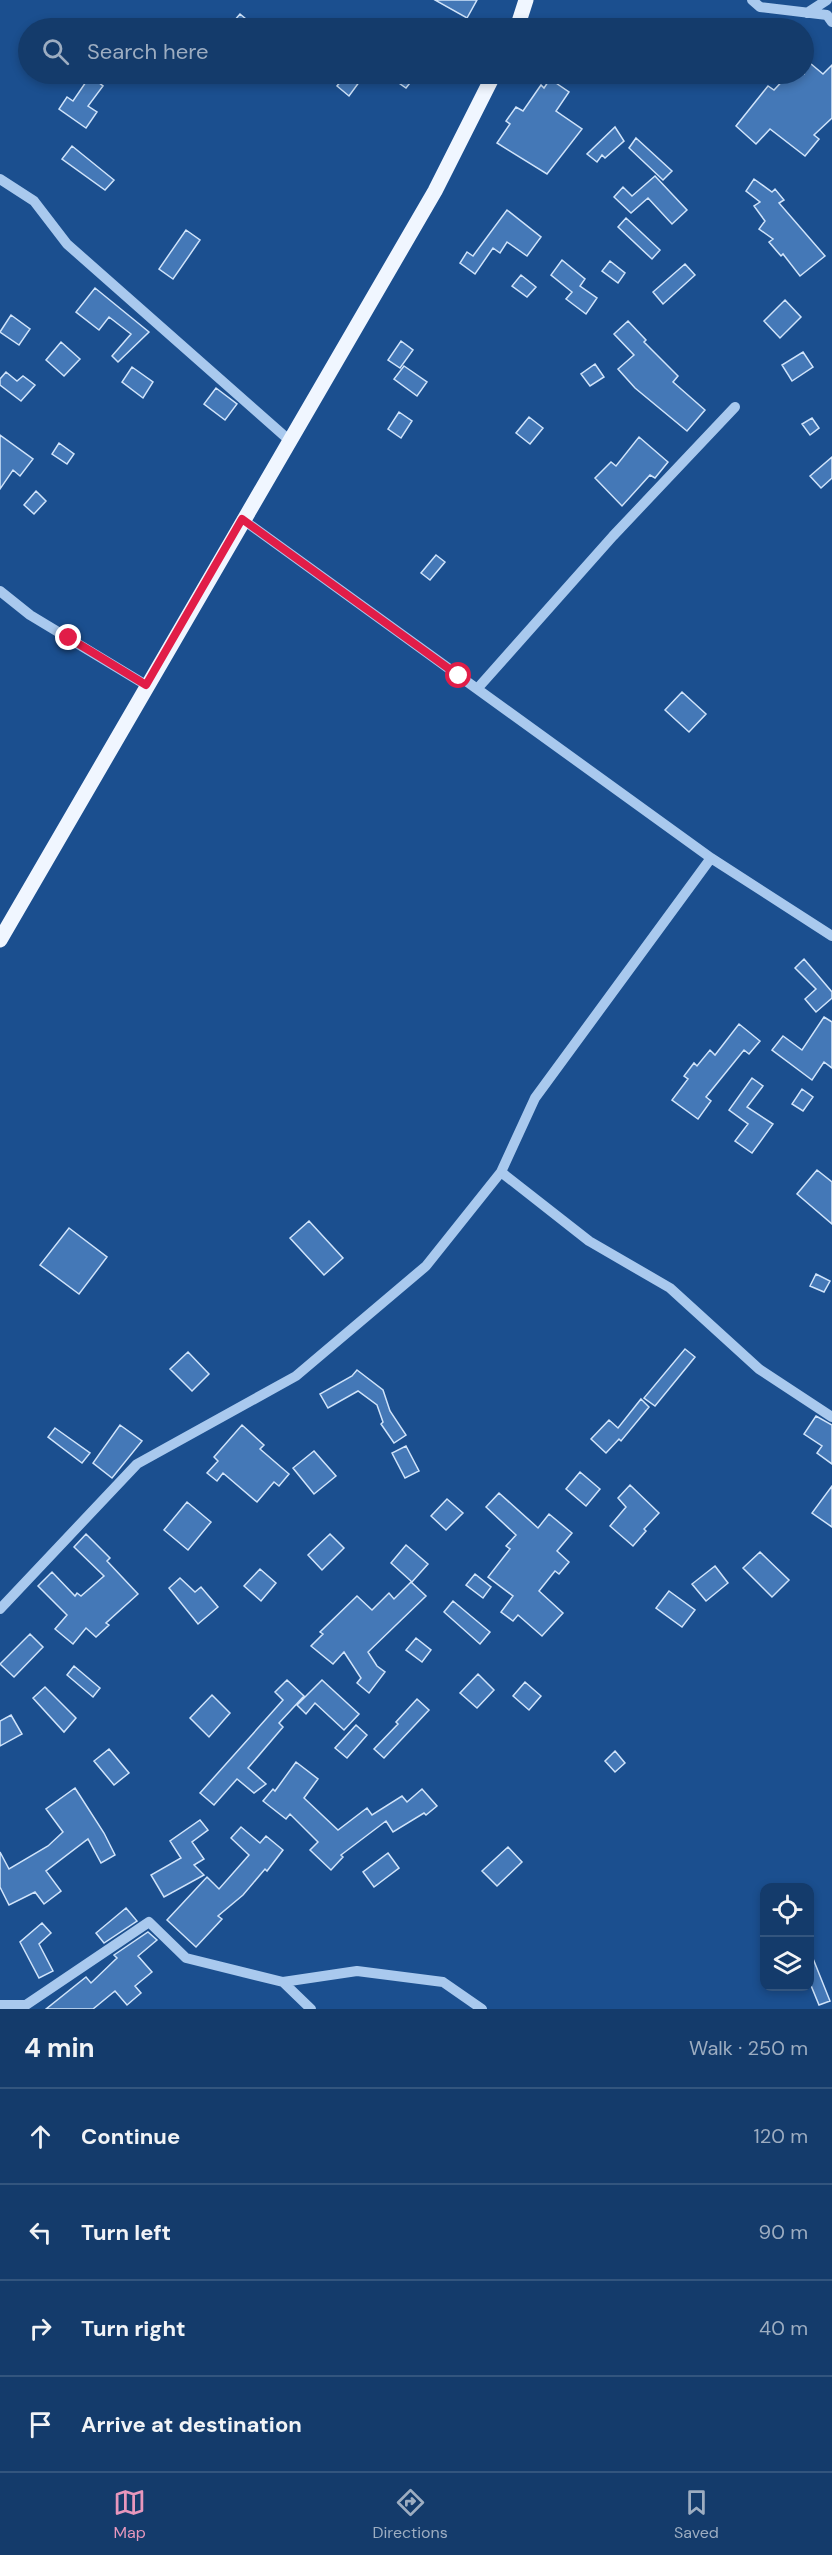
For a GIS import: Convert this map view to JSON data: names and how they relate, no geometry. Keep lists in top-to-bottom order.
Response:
{
  "page": {
    "search": "Search here",
    "heading": ["4 min", "Walk · 250 m"],
    "list": [
      ["Continue", "120 m"],
      ["Turn left", "90 m"],
      ["Turn right", "40 m"],
      "Arrive at destination"
    ],
    "nav": ["Map", "Directions", "Saved"]
  }
}
